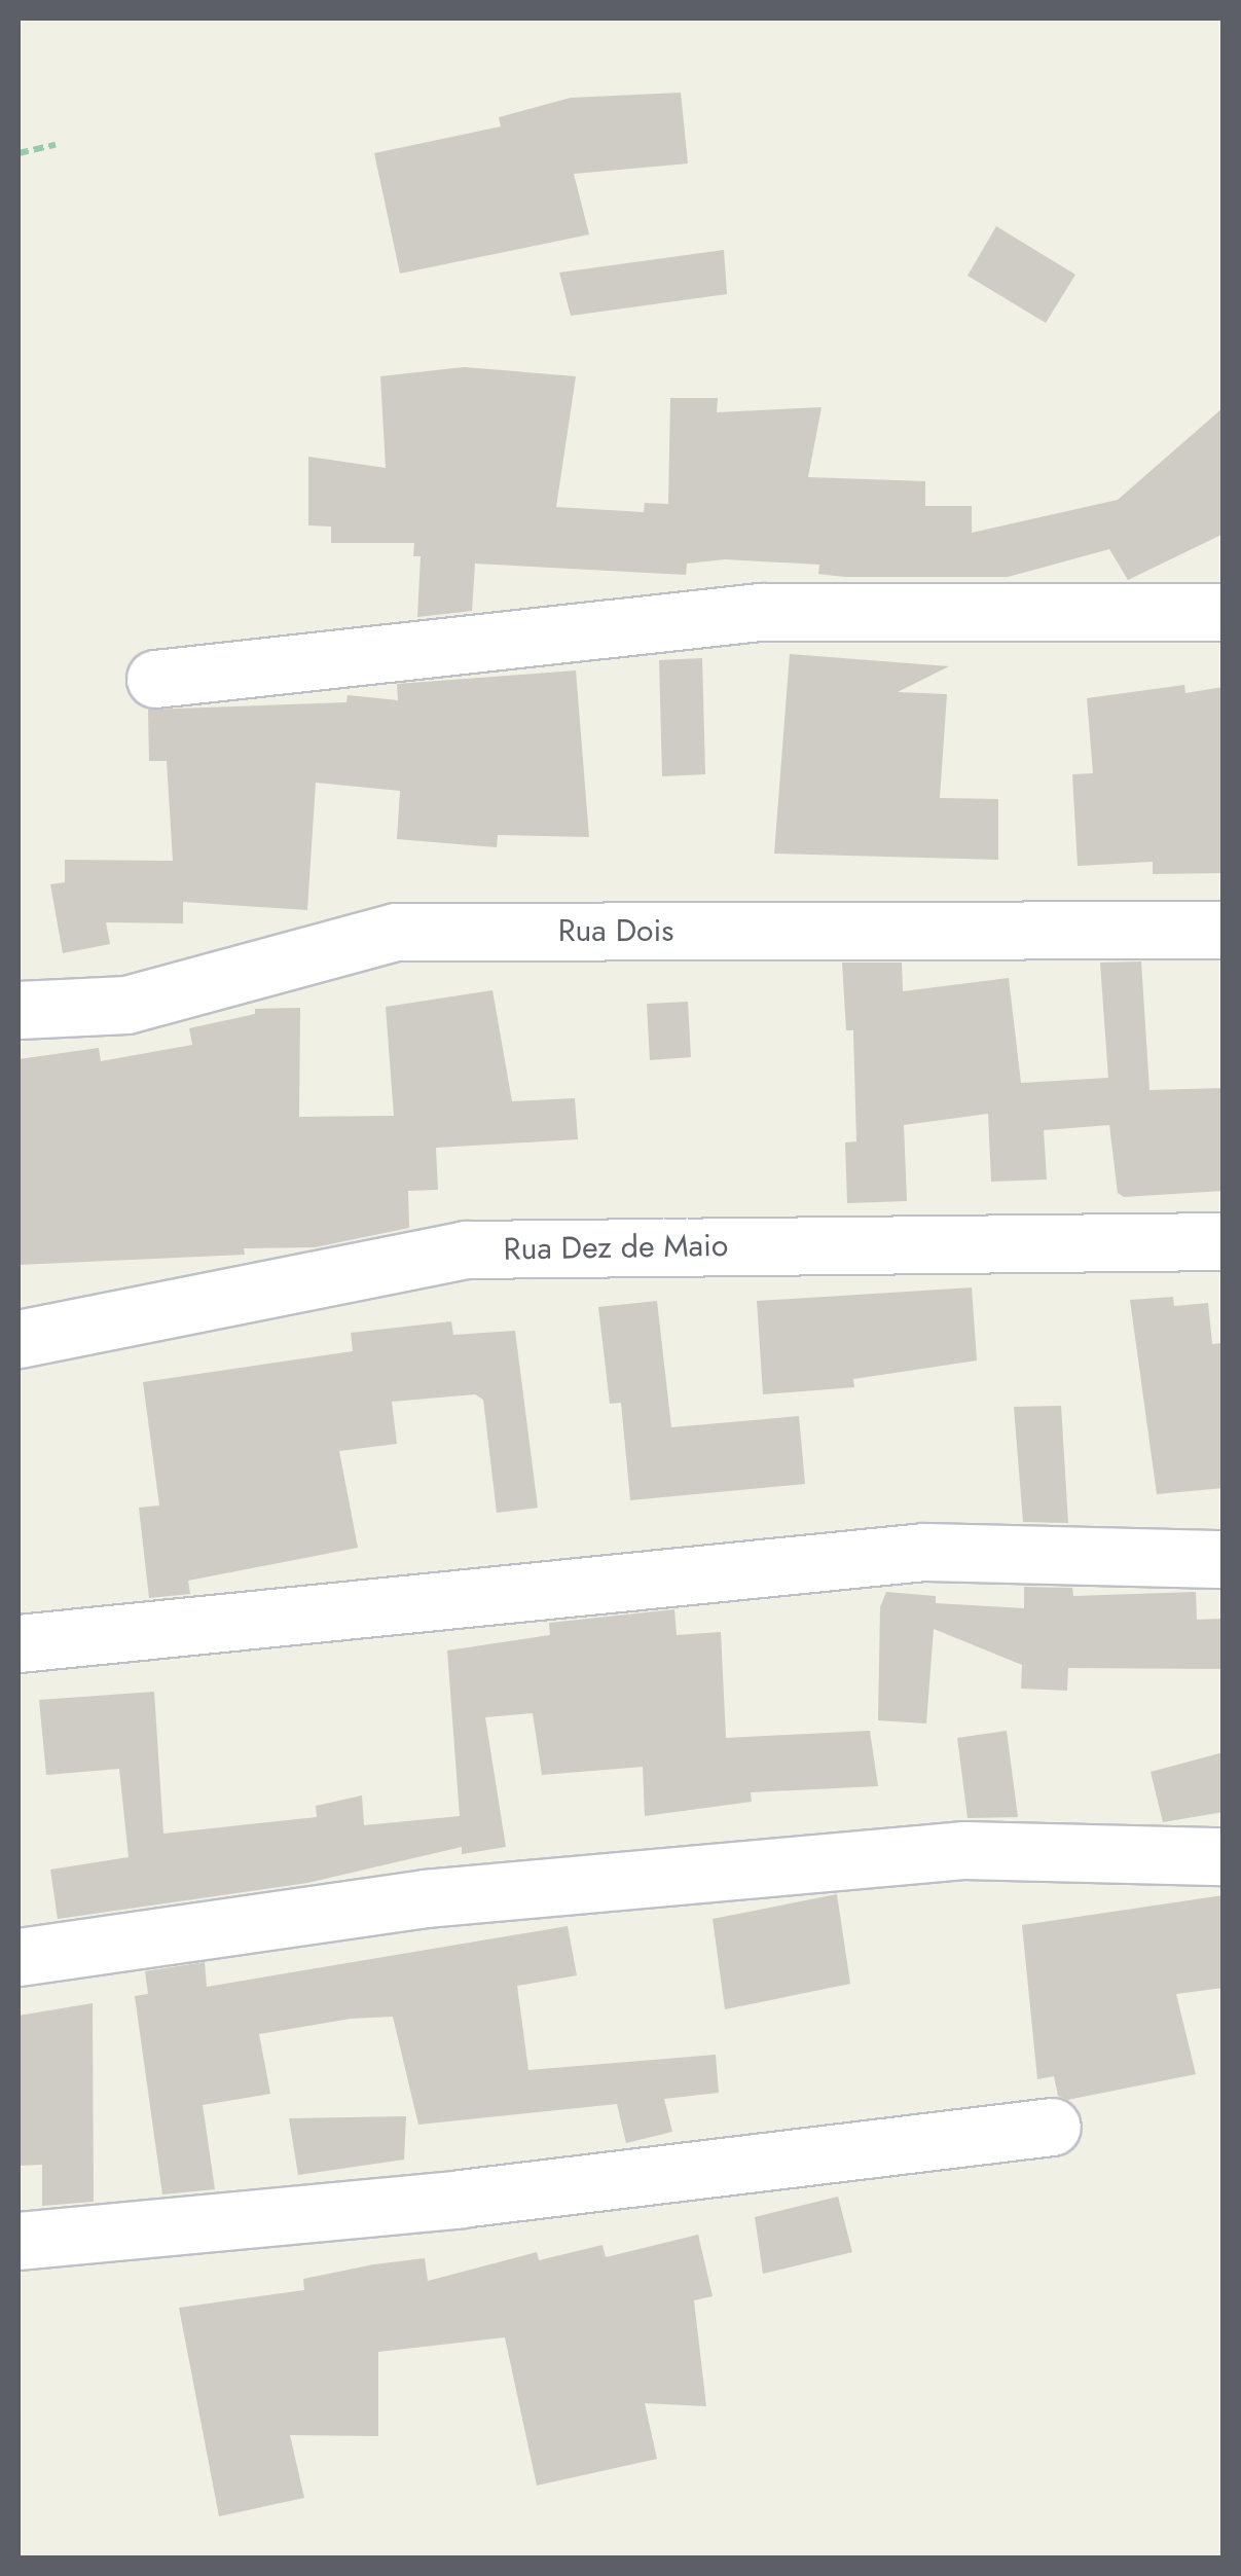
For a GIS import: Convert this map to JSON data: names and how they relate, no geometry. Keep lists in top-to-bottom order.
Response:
{
  "streets": {
    "street": ["Rua Dois", "Rua Dez de Maio"]
  }
}
